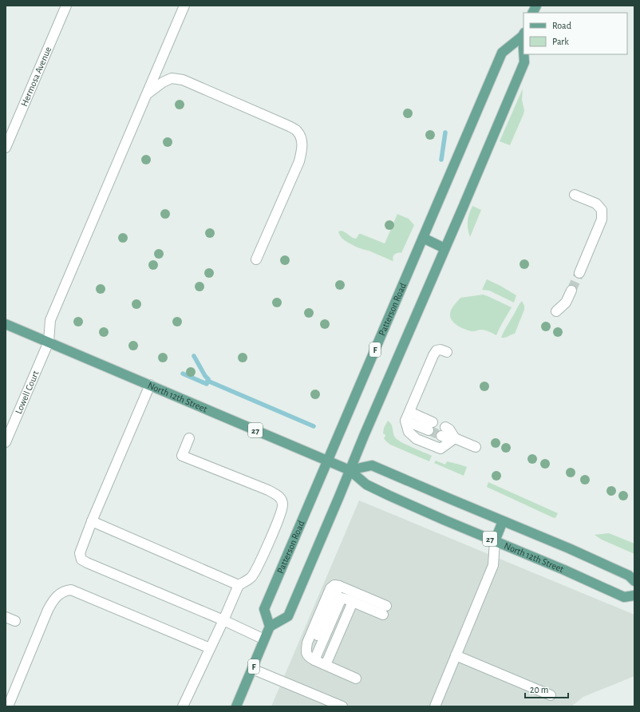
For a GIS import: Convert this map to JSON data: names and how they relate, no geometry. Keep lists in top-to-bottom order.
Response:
{
  "streets": {
    "main road": [
      "Patterson Road",
      "F",
      "North 12th Street",
      "27"
    ],
    "street": ["Hermosa Avenue", "Lowell Court"]
  },
  "crossings": [
    ["Patterson Road", "F"],
    ["Patterson Road", "North 12th Street"],
    ["Patterson Road", "27"],
    ["Lowell Court", "North 12th Street"],
    ["North 12th Street", "27"]
  ],
  "legend": ["Road", "Park"],
  "scale_bar": "20 m"
}
